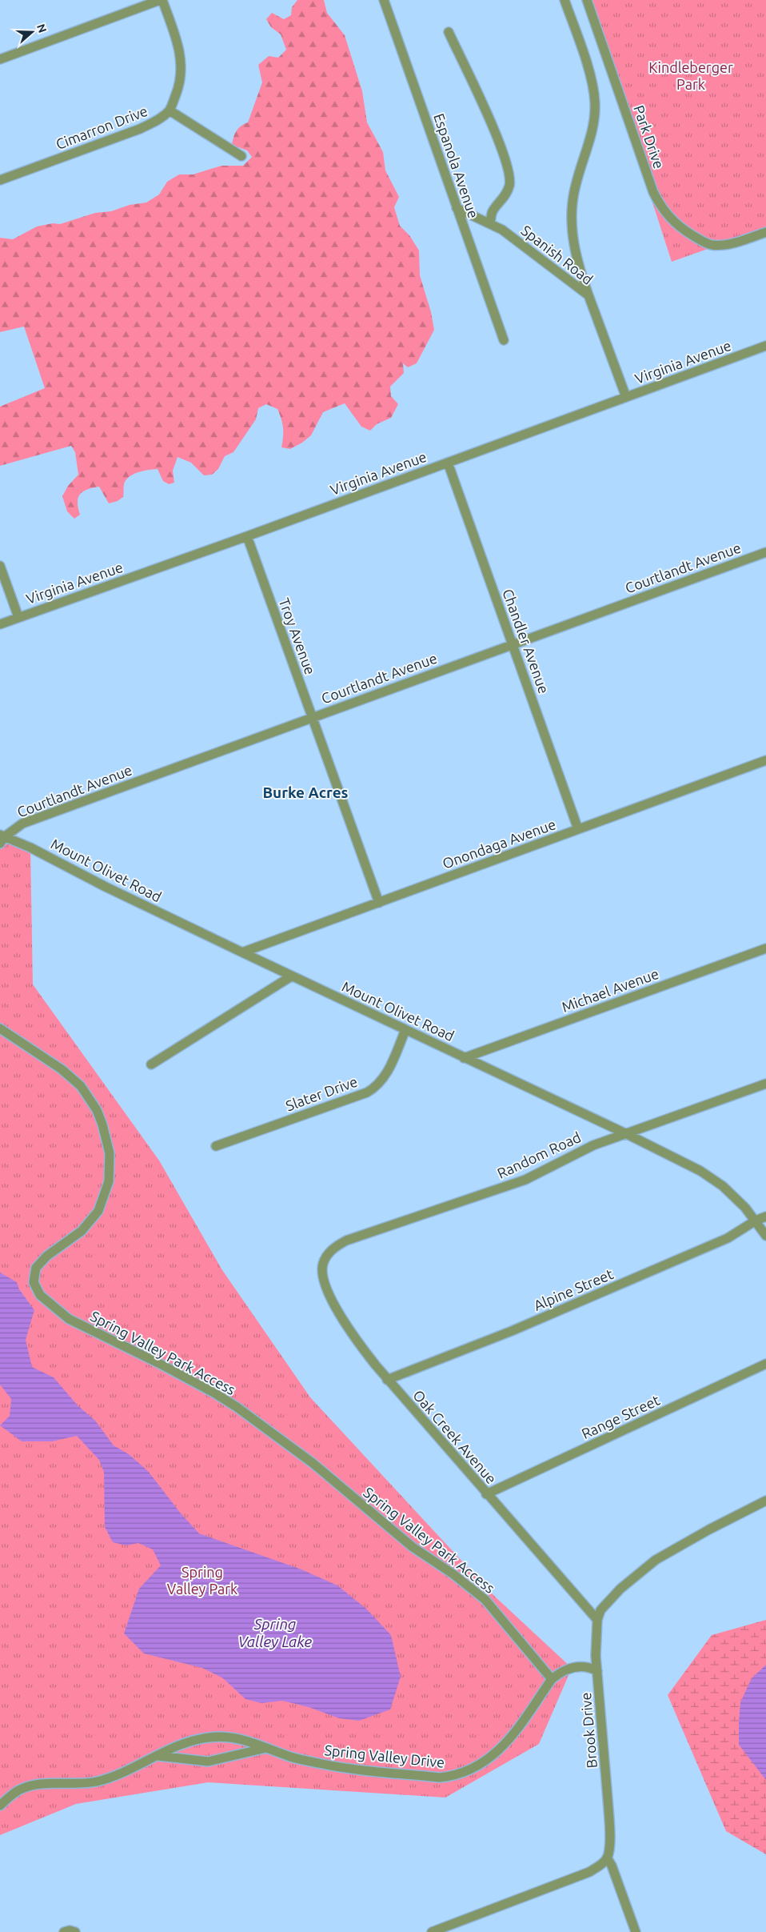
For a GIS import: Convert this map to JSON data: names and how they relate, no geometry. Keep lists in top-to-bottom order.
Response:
{
  "streets": {
    "street": [
      "Cimarron Drive",
      "Park Drive",
      "Espanola Avenue",
      "Spanish Road",
      "Virginia Avenue",
      "Courtlandt Avenue",
      "Troy Avenue",
      "Chandler Avenue",
      "Onondaga Avenue",
      "Mount Olivet Road",
      "Michael Avenue",
      "Slater Drive",
      "Random Road",
      "Alpine Street",
      "Spring Valley Park Access",
      "Range Street",
      "Oak Creek Avenue",
      "Brook Drive",
      "Spring Valley Drive"
    ]
  },
  "crossings": [
    ["Espanola Avenue", "Spanish Road"],
    ["Spanish Road", "Virginia Avenue"],
    ["Virginia Avenue", "Troy Avenue"],
    ["Virginia Avenue", "Chandler Avenue"],
    ["Courtlandt Avenue", "Troy Avenue"],
    ["Courtlandt Avenue", "Chandler Avenue"],
    ["Courtlandt Avenue", "Mount Olivet Road"],
    ["Troy Avenue", "Onondaga Avenue"],
    ["Chandler Avenue", "Onondaga Avenue"],
    ["Onondaga Avenue", "Mount Olivet Road"],
    ["Mount Olivet Road", "Michael Avenue"],
    ["Mount Olivet Road", "Slater Drive"],
    ["Mount Olivet Road", "Random Road"],
    ["Mount Olivet Road", "Alpine Street"],
    ["Random Road", "Oak Creek Avenue"],
    ["Alpine Street", "Oak Creek Avenue"],
    ["Spring Valley Park Access", "Spring Valley Drive"],
    ["Range Street", "Oak Creek Avenue"],
    ["Oak Creek Avenue", "Brook Drive"],
    ["Brook Drive", "Spring Valley Drive"]
  ],
  "districts": ["Burke Acres"],
  "water": ["Spring Valley Lake"],
  "parks": ["Kindleberger Park", "Spring Valley Park"],
  "north": "right"
}
